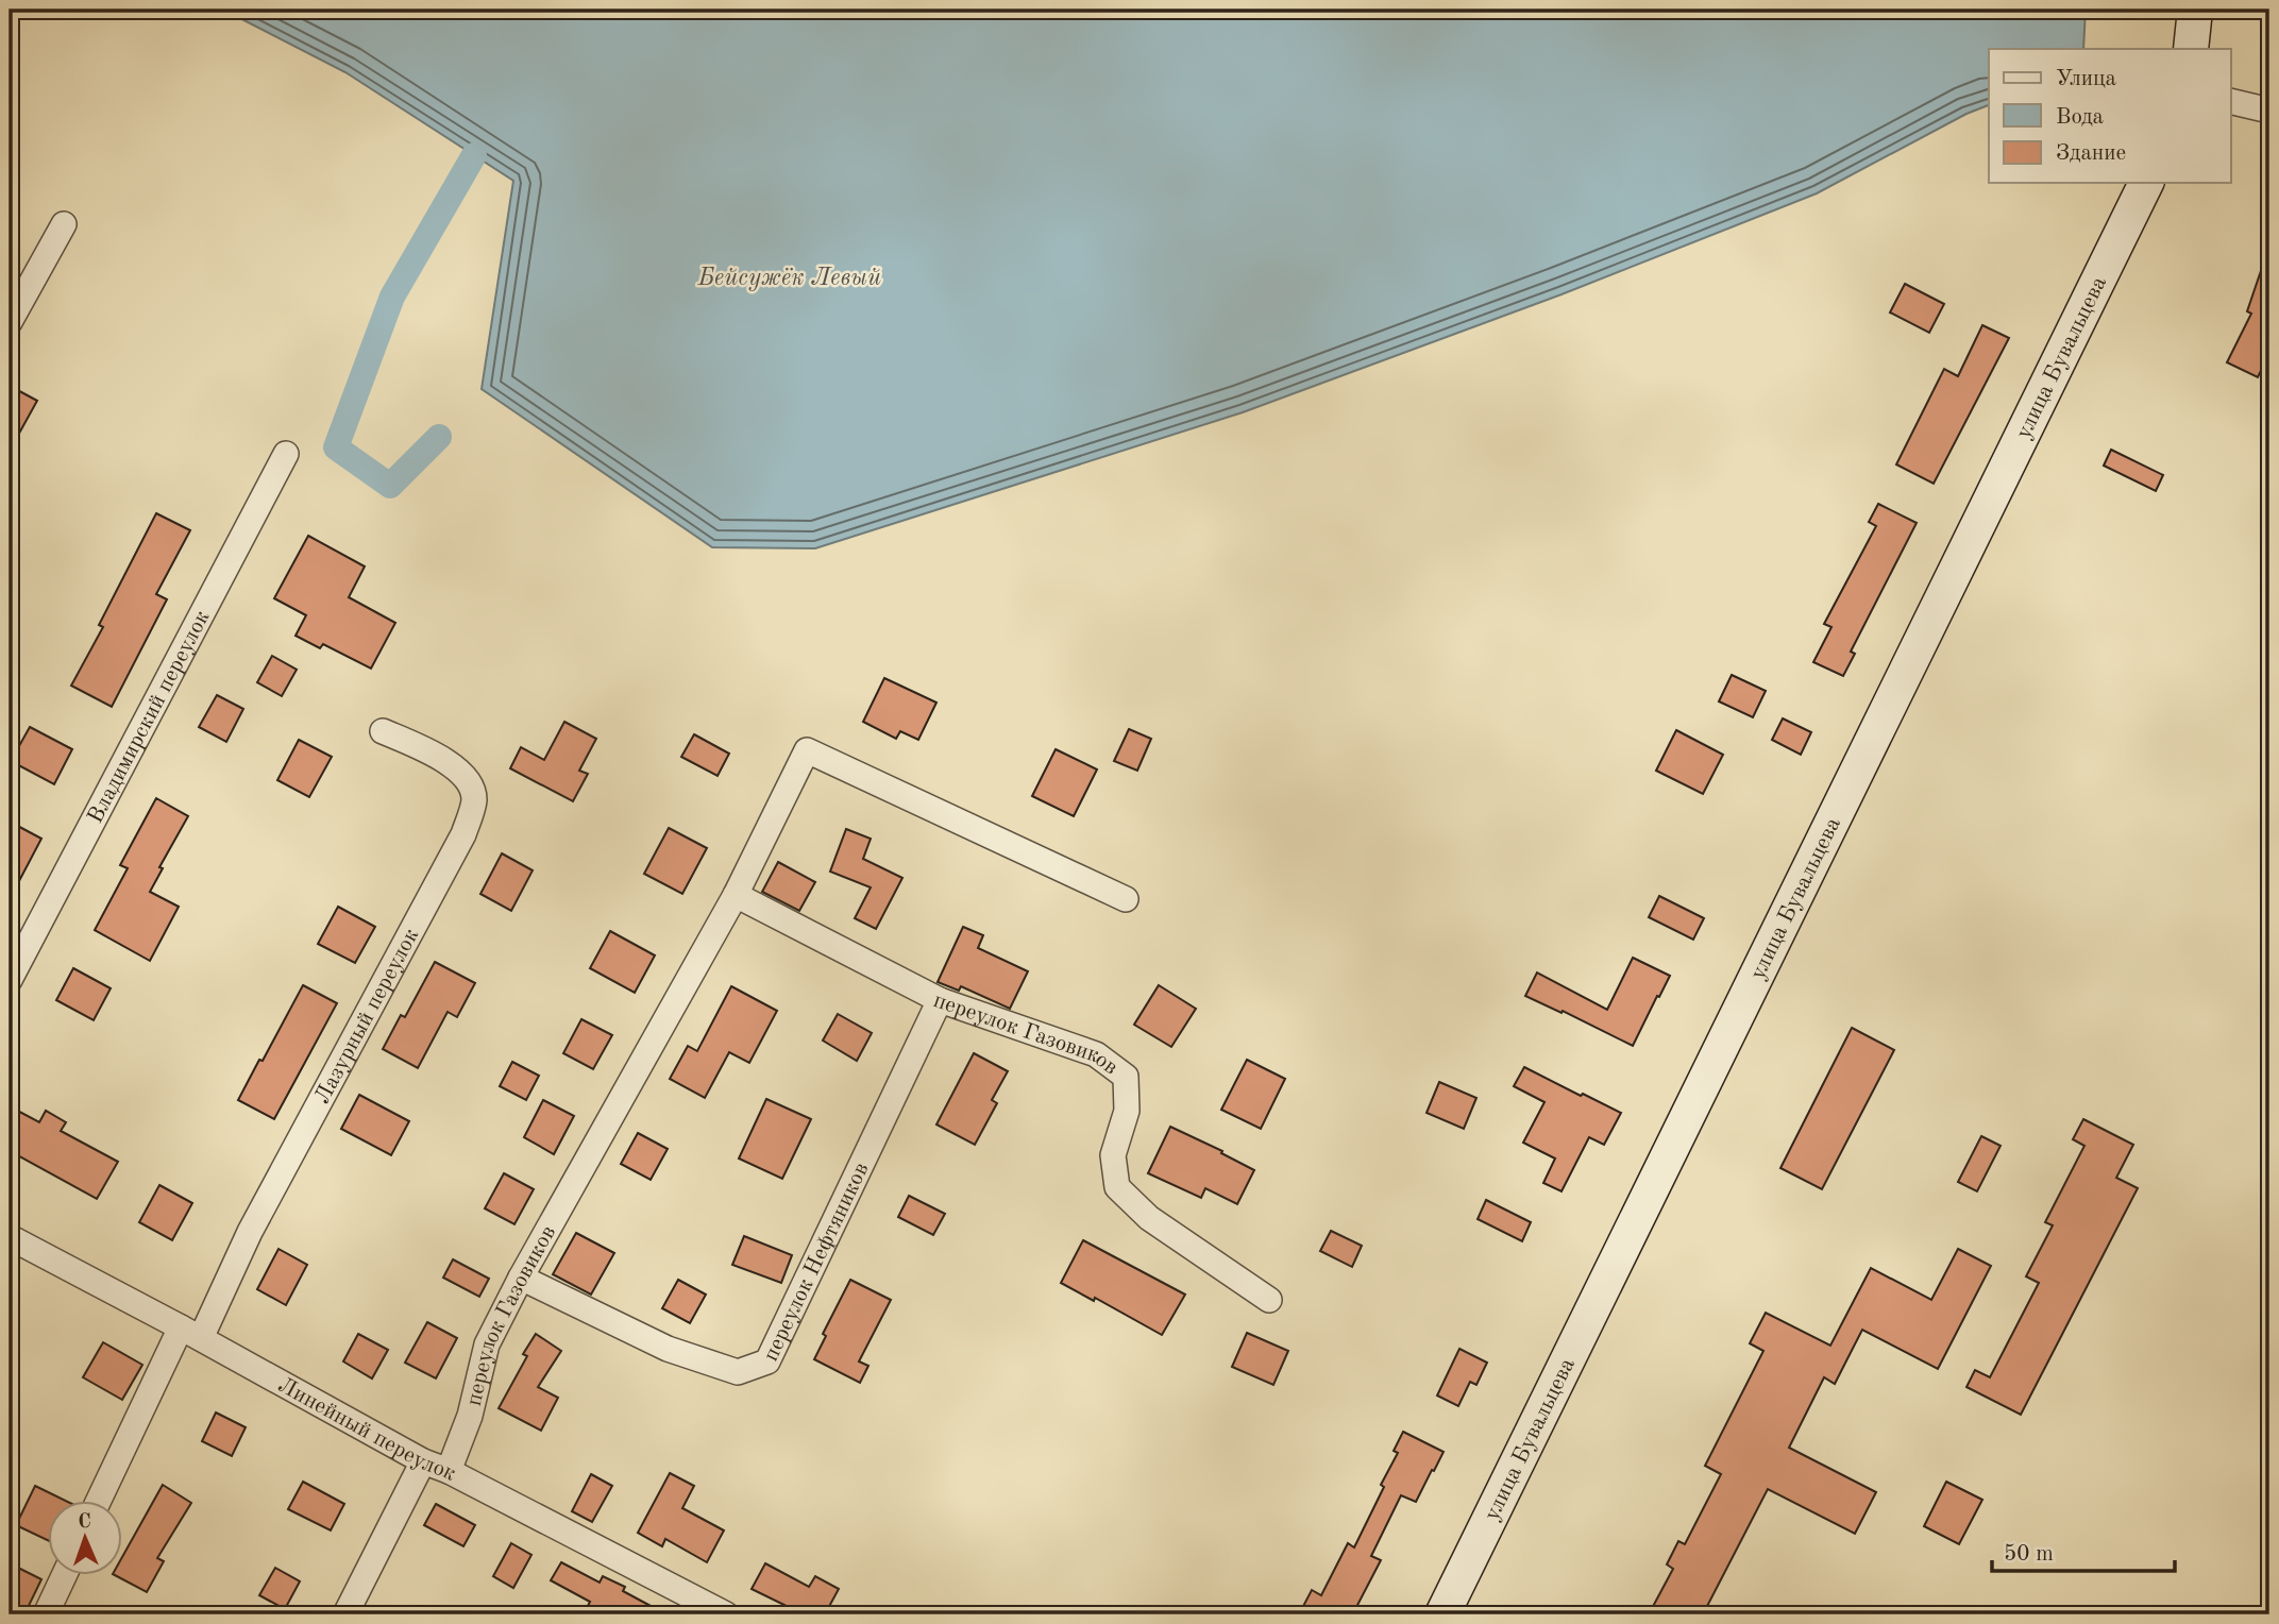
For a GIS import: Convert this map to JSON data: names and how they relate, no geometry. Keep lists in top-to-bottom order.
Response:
{
  "streets": {
    "street": [
      "улица Бувальцева",
      "Владимирский переулок",
      "Лазурный переулок",
      "переулок Газовиков",
      "переулок Нефтяников",
      "Линейный переулок"
    ]
  },
  "crossings": [
    ["Лазурный переулок", "Линейный переулок"],
    ["переулок Газовиков", "переулок Нефтяников"],
    ["переулок Газовиков", "Линейный переулок"]
  ],
  "water": ["Бейсужёк Левый"],
  "legend": ["Улица", "Вода", "Здание"],
  "scale_bar": "50 m",
  "north": "top"
}
